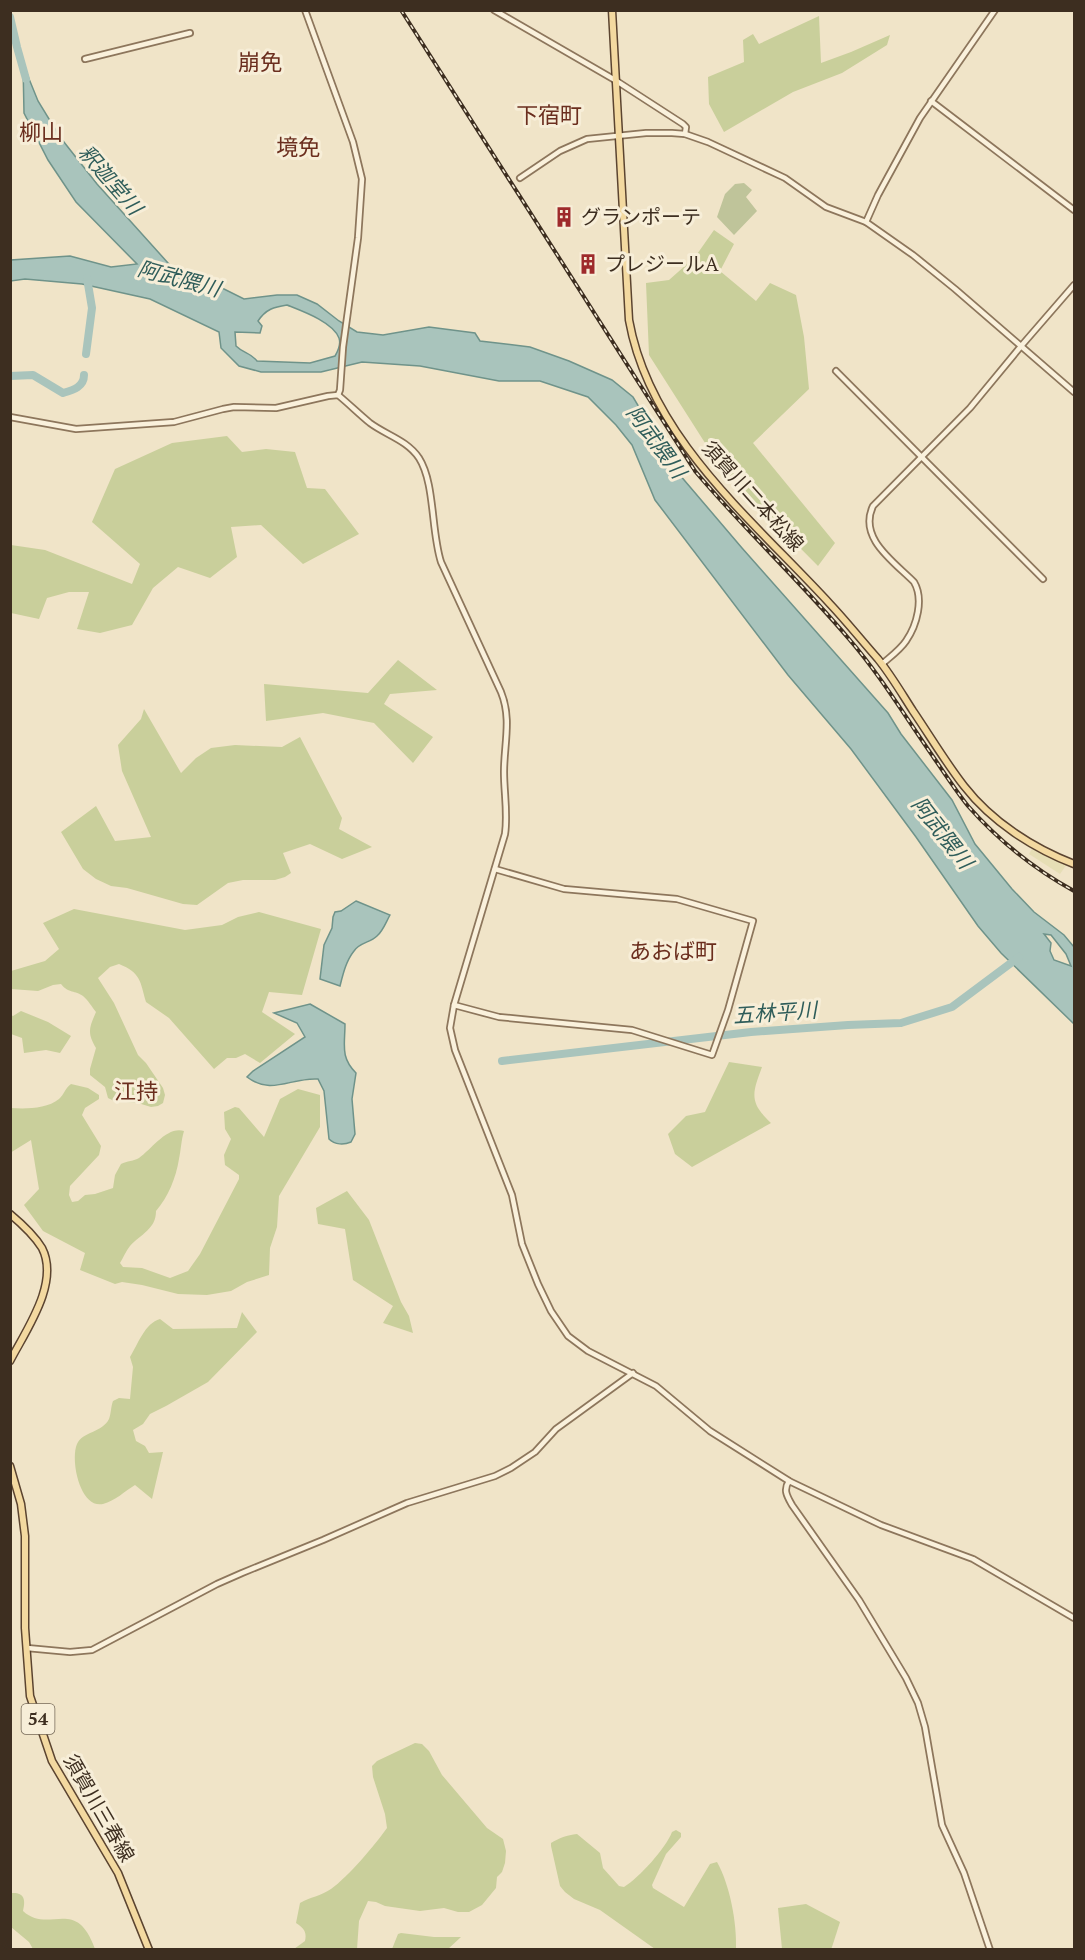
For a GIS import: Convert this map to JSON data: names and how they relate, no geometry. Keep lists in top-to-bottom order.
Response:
{
  "streets": {
    "main road": ["須賀川二本松線", "54", "須賀川三春線"]
  },
  "districts": [
    "崩免",
    "下宿町",
    "柳山",
    "境免",
    "あおば町",
    "江持"
  ],
  "water": ["釈迦堂川", "阿武隈川", "五林平川"],
  "places": {
    "building": ["グランポーテ", "プレジールA"]
  }
}
